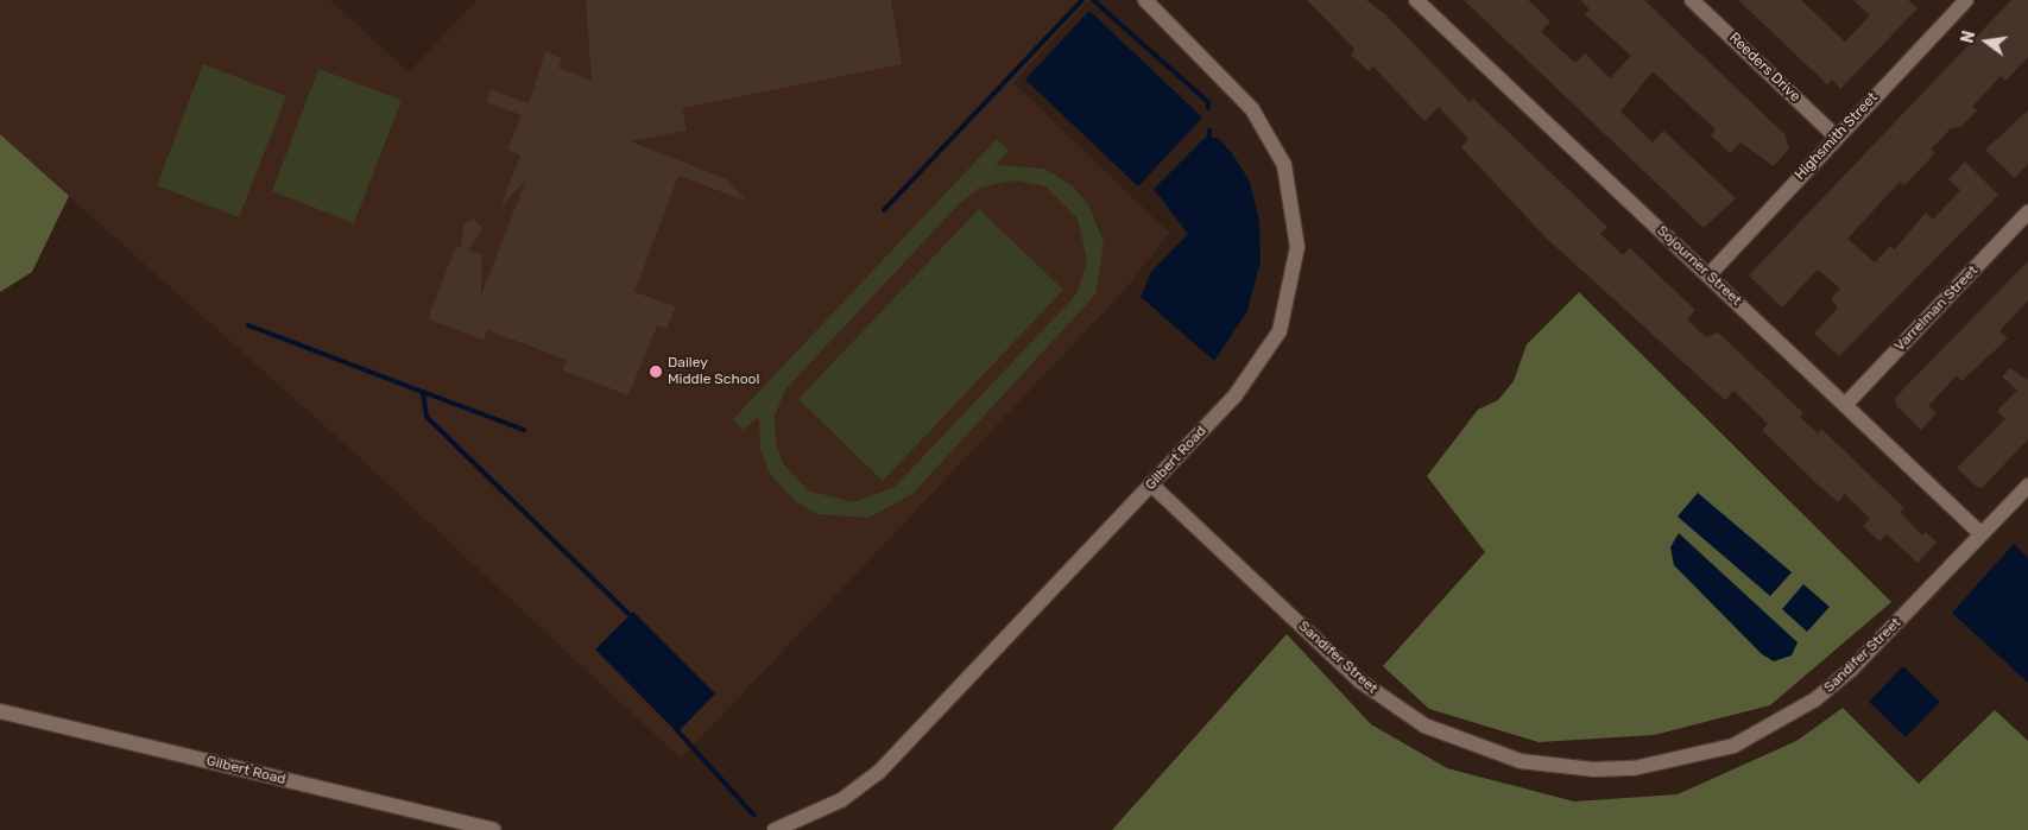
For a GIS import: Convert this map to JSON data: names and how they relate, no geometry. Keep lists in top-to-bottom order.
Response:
{
  "streets": {
    "street": [
      "Reeders Drive",
      "Highsmith Street",
      "Sojourner Street",
      "Varrelman Street",
      "Gilbert Road",
      "Sandifer Street"
    ]
  },
  "crossings": [
    ["Reeders Drive", "Highsmith Street"],
    ["Highsmith Street", "Sojourner Street"],
    ["Sojourner Street", "Varrelman Street"],
    ["Sojourner Street", "Sandifer Street"],
    ["Gilbert Road", "Sandifer Street"]
  ],
  "places": ["Dailey Middle School"],
  "north": "left"
}
